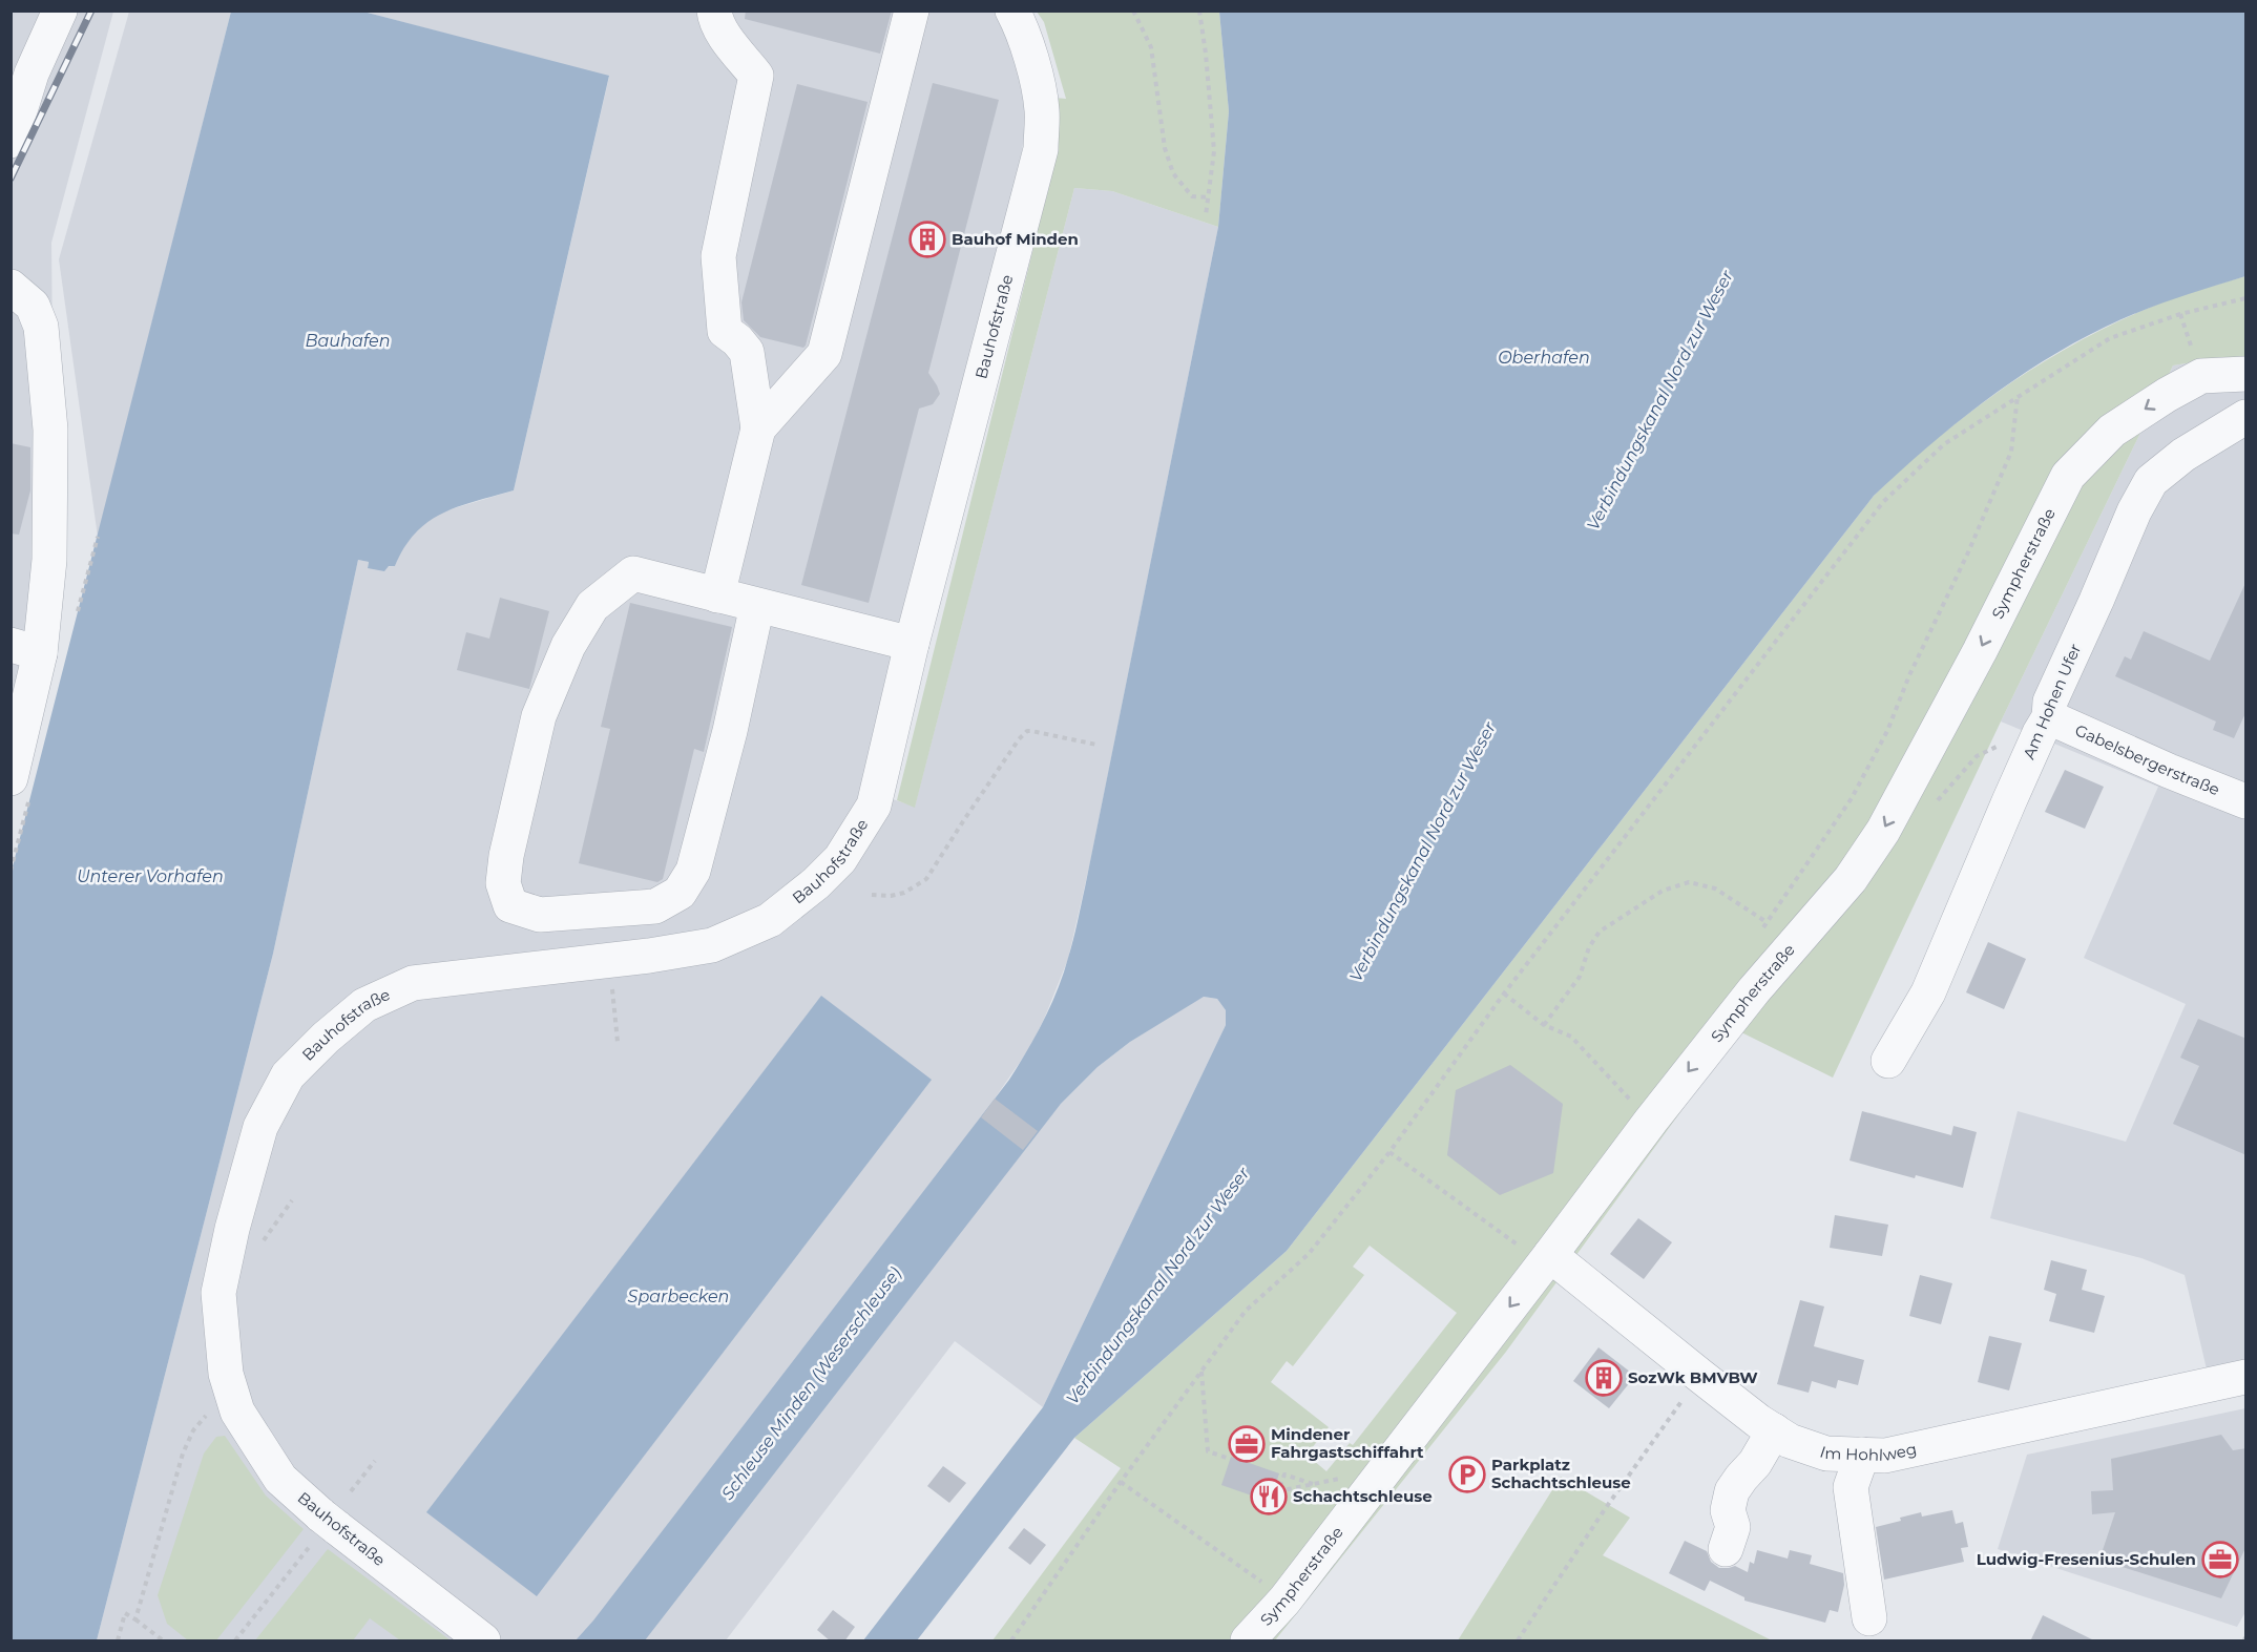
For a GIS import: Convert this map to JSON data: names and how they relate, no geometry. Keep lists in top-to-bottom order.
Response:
{
  "streets": {
    "street": [
      "Bauhofstraße",
      "Sympherstraße",
      "Am Hohen Ufer",
      "Gabelsbergerstraße",
      "Im Hohlweg"
    ]
  },
  "crossings": [
    ["Sympherstraße", "Im Hohlweg"],
    ["Am Hohen Ufer", "Gabelsbergerstraße"]
  ],
  "one_way": ["Sympherstraße"],
  "water": [
    "Bauhafen",
    "Oberhafen",
    "Verbindungskanal Nord zur Weser",
    "Unterer Vorhafen",
    "Sparbecken",
    "Schleuse Minden (Weserschleuse)"
  ],
  "places": {
    "building": ["Bauhof Minden", "SozWk BMVBW"],
    "office": ["Mindener Fahrgastschiffahrt", "Ludwig-Fresenius-Schulen"],
    "parking": ["Parkplatz Schachtschleuse"],
    "restaurant": ["Schachtschleuse"]
  }
}
